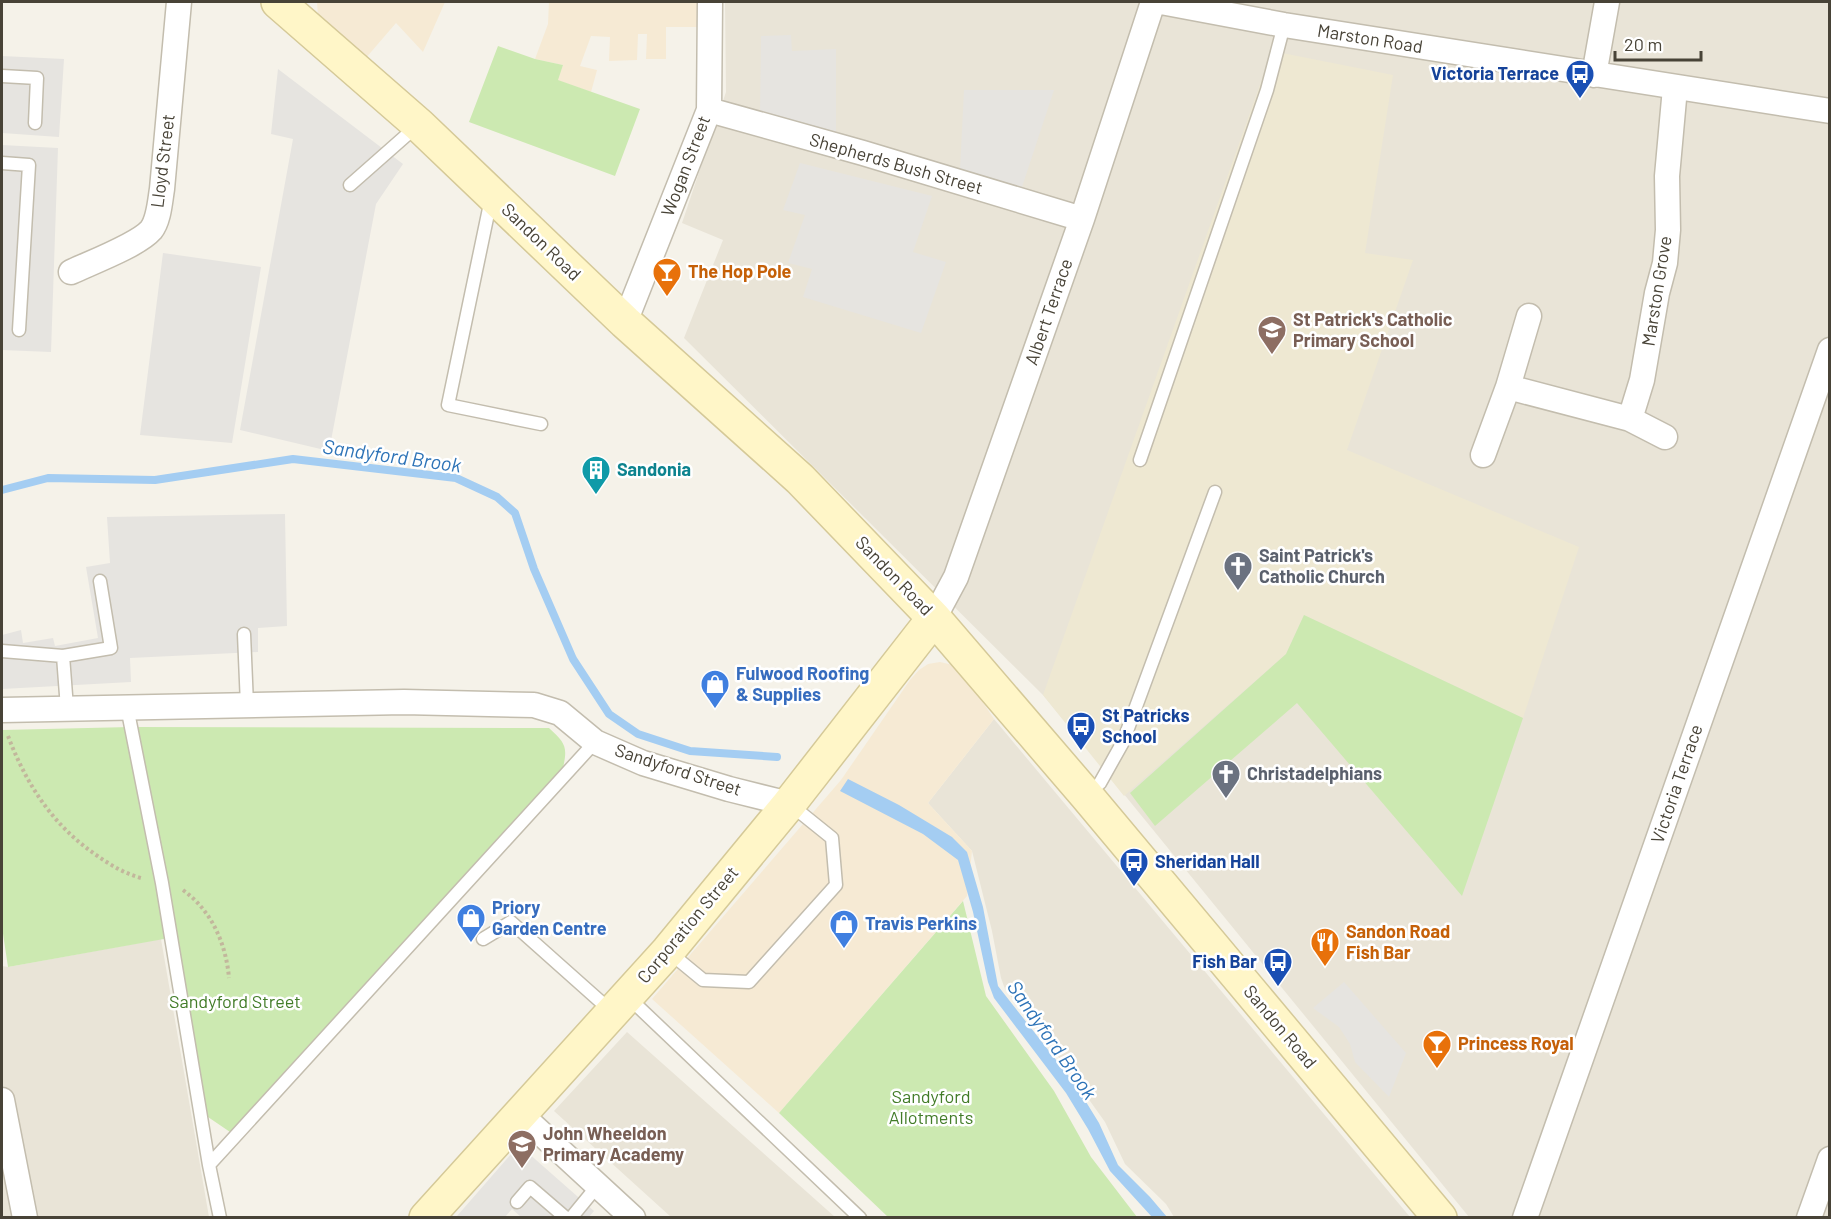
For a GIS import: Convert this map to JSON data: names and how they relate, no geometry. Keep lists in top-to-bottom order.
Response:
{
  "streets": {
    "main road": ["Sandon Road", "Corporation Street"],
    "street": [
      "Marston Road",
      "Lloyd Street",
      "Shepherds Bush Street",
      "Wogan Street",
      "Marston Grove",
      "Albert Terrace",
      "Sandyford Street",
      "Victoria Terrace"
    ]
  },
  "crossings": [
    ["Marston Road", "Marston Grove"],
    ["Shepherds Bush Street", "Wogan Street"],
    ["Shepherds Bush Street", "Albert Terrace"],
    ["Wogan Street", "Sandon Road"],
    ["Sandon Road", "Albert Terrace"],
    ["Sandon Road", "Corporation Street"],
    ["Albert Terrace", "Corporation Street"],
    ["Sandyford Street", "Corporation Street"]
  ],
  "water": ["Sandyford Brook"],
  "parks": ["Sandyford Street", "Sandyford Allotments"],
  "places": {
    "bus stop": [
      "Victoria Terrace",
      "St Patricks School",
      "Sheridan Hall",
      "Fish Bar"
    ],
    "bar": ["The Hop Pole", "Princess Royal"],
    "school or university": ["St Patrick's Catholic Primary School", "John Wheeldon Primary Academy"],
    "building": ["Sandonia"],
    "church": ["Saint Patrick's Catholic Church", "Christadelphians"],
    "shop": ["Fulwood Roofing & Supplies", "Priory Garden Centre", "Travis Perkins"],
    "restaurant": ["Sandon Road Fish Bar"]
  },
  "scale_bar": "20 m"
}
